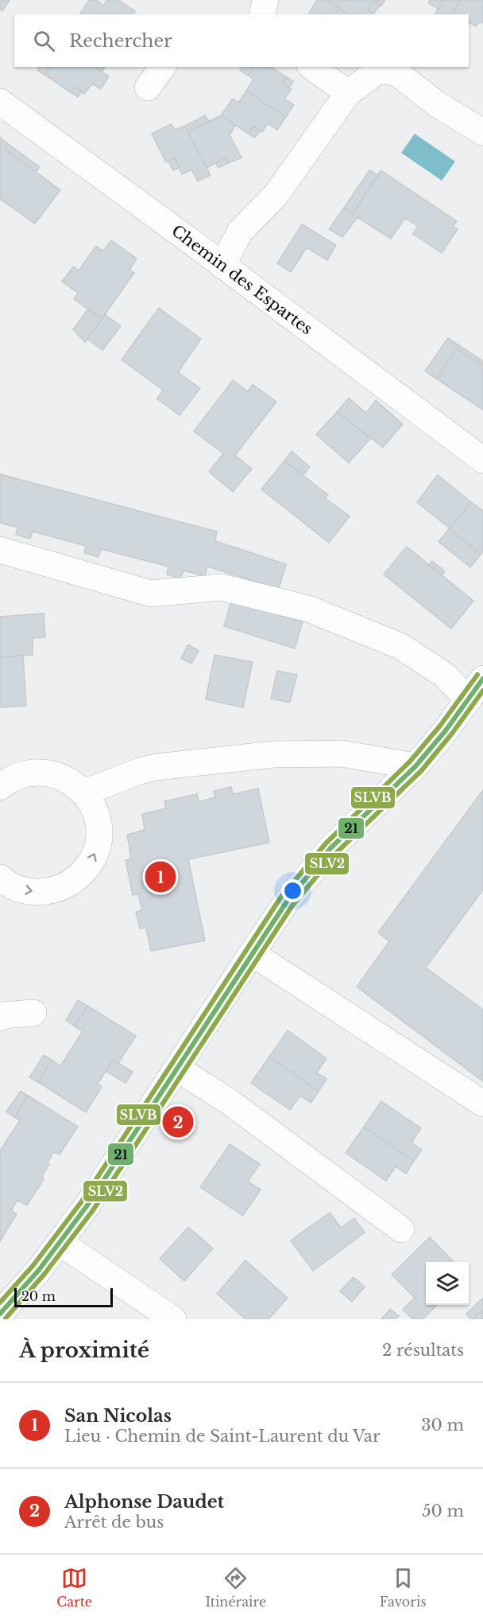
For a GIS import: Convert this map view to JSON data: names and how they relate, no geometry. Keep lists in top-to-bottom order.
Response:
{
  "streets": {
    "street": ["Chemin des Espartes"]
  },
  "lines": ["transit line SLVB", "transit line 21", "transit line SLV2"],
  "scale_bar": "20 m",
  "page": {
    "search": "Rechercher",
    "pins": ["1", "2"],
    "scale": "20 m",
    "heading": ["À proximité", "2 résultats"],
    "list": [
      {
        "mark": "1",
        "name": "San Nicolas",
        "note": "Lieu · Chemin de Saint-Laurent du Var",
        "value": "30 m"
      },
      {
        "mark": "2",
        "name": "Alphonse Daudet",
        "note": "Arrêt de bus",
        "value": "50 m"
      }
    ],
    "nav": ["Carte", "Itinéraire", "Favoris"]
  }
}
